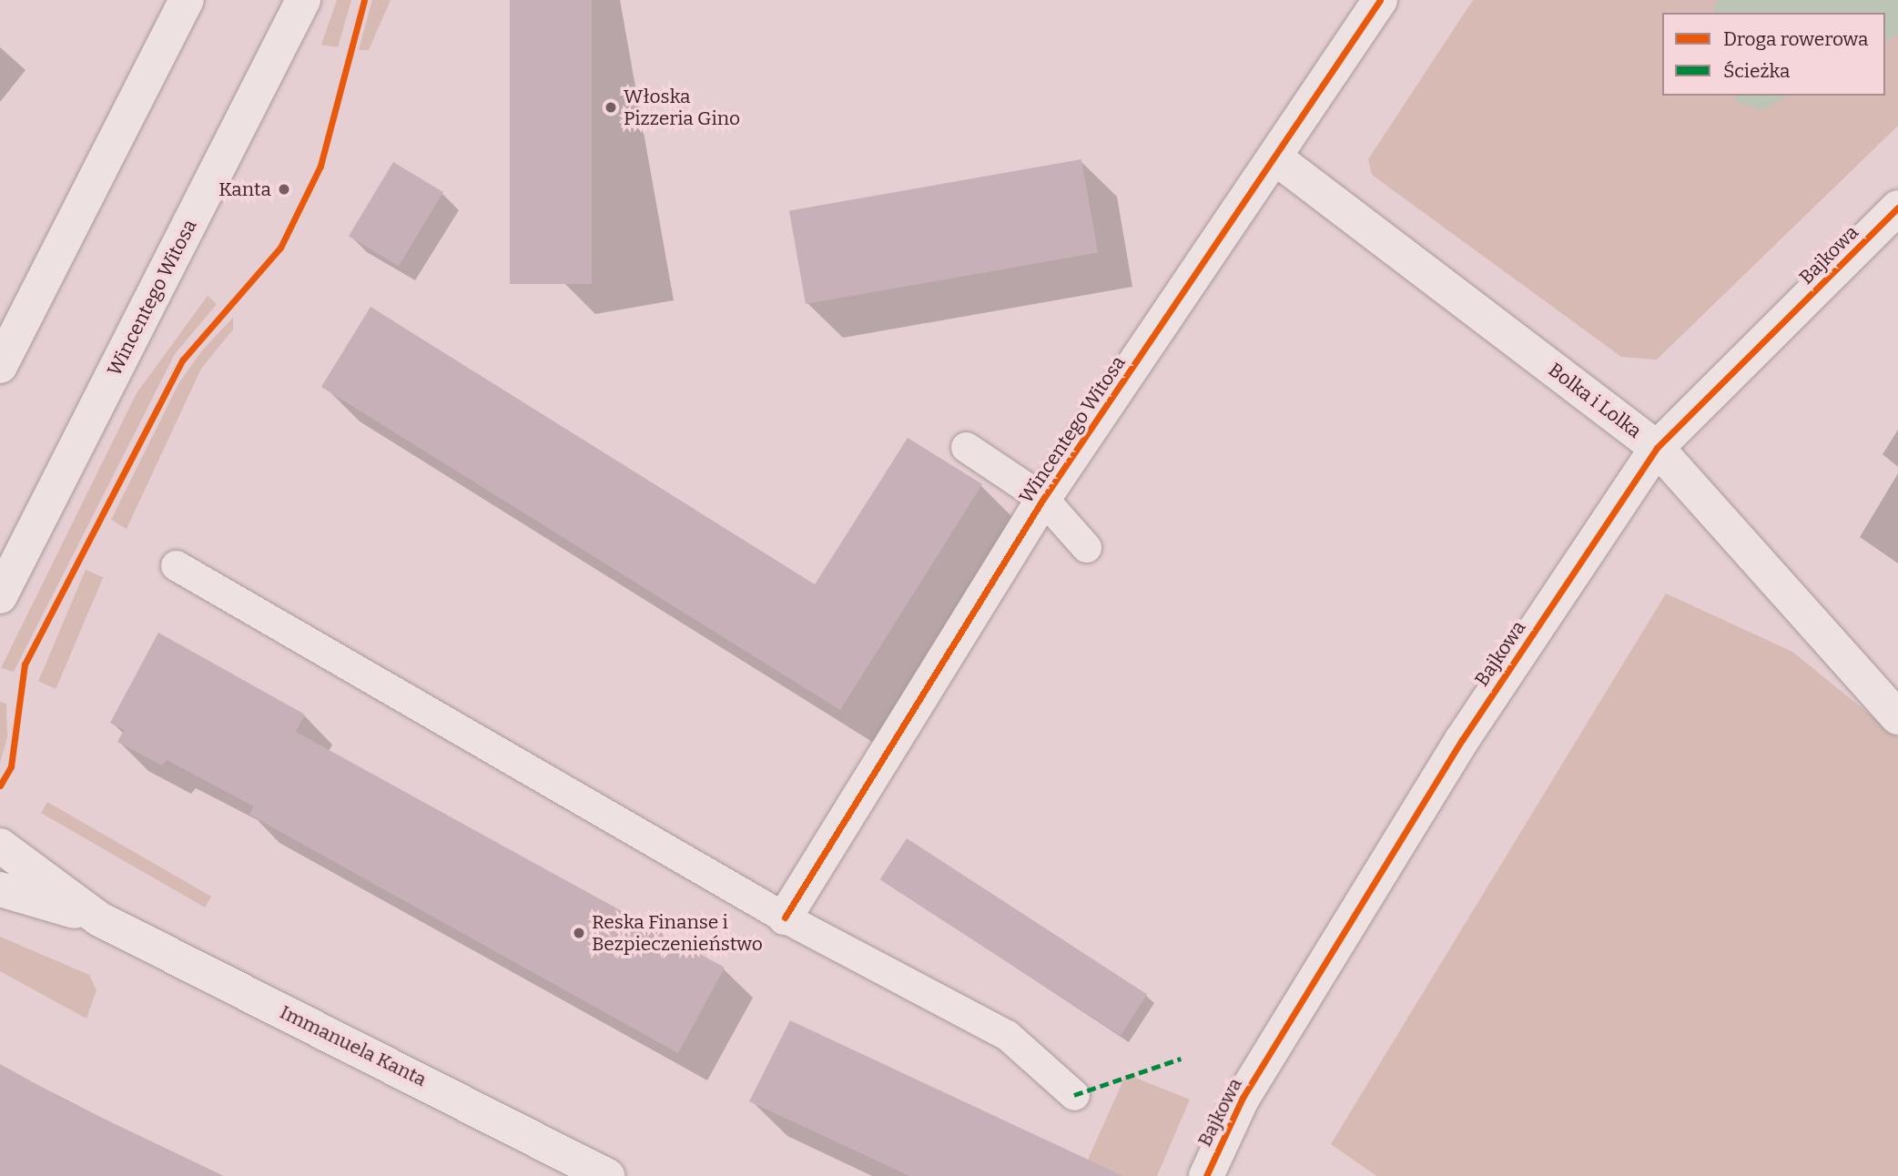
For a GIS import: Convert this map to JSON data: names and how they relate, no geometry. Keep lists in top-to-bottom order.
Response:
{
  "streets": {
    "street": [
      "Bajkowa",
      "Wincentego Witosa",
      "Bolka i Lolka",
      "Immanuela Kanta"
    ]
  },
  "crossings": [
    ["Bajkowa", "Bolka i Lolka"],
    ["Wincentego Witosa", "Bolka i Lolka"]
  ],
  "places": ["Włoska Pizzeria Gino", "Kanta", "Reska Finanse i Bezpieczenieństwo"],
  "legend": ["Droga rowerowa", "Ścieżka"]
}
